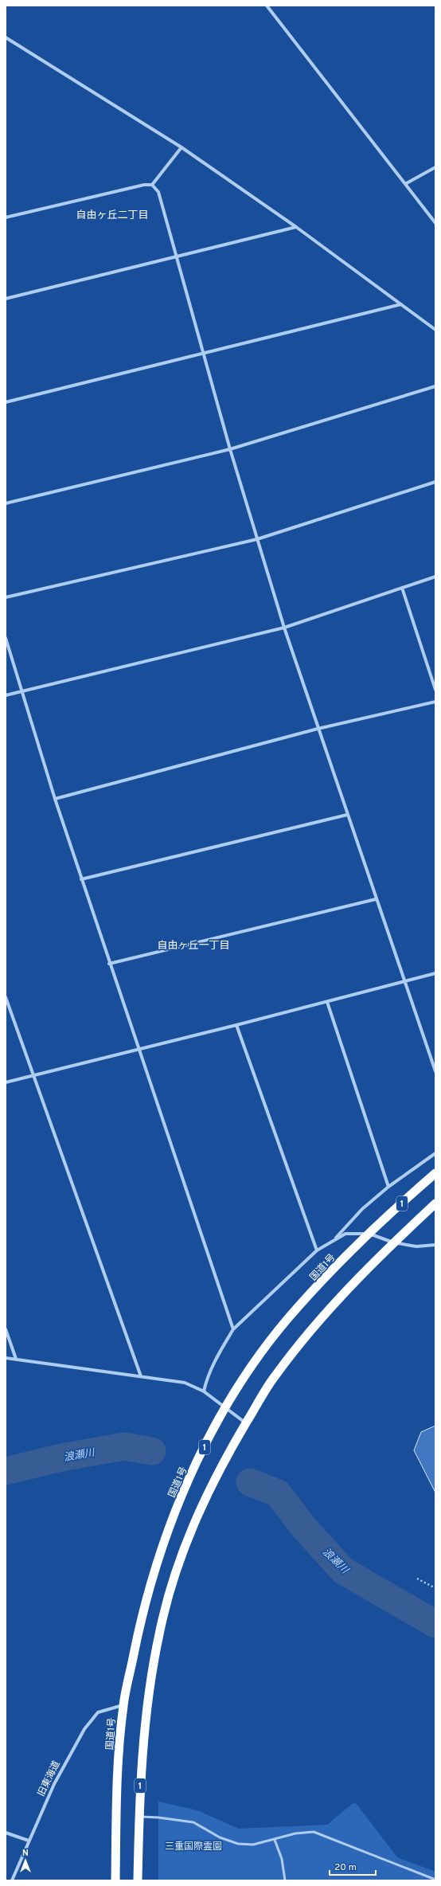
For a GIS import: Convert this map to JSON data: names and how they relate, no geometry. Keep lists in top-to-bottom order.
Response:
{
  "streets": {
    "highway": ["1", "国道1号"],
    "street": ["旧東海道"]
  },
  "crossings": [
    ["国道1号", "旧東海道"]
  ],
  "districts": ["自由ヶ丘二丁目", "自由ヶ丘一丁目"],
  "water": ["浪瀬川"],
  "parks": ["三重国際霊園"],
  "scale_bar": "20 m",
  "north": "top"
}
